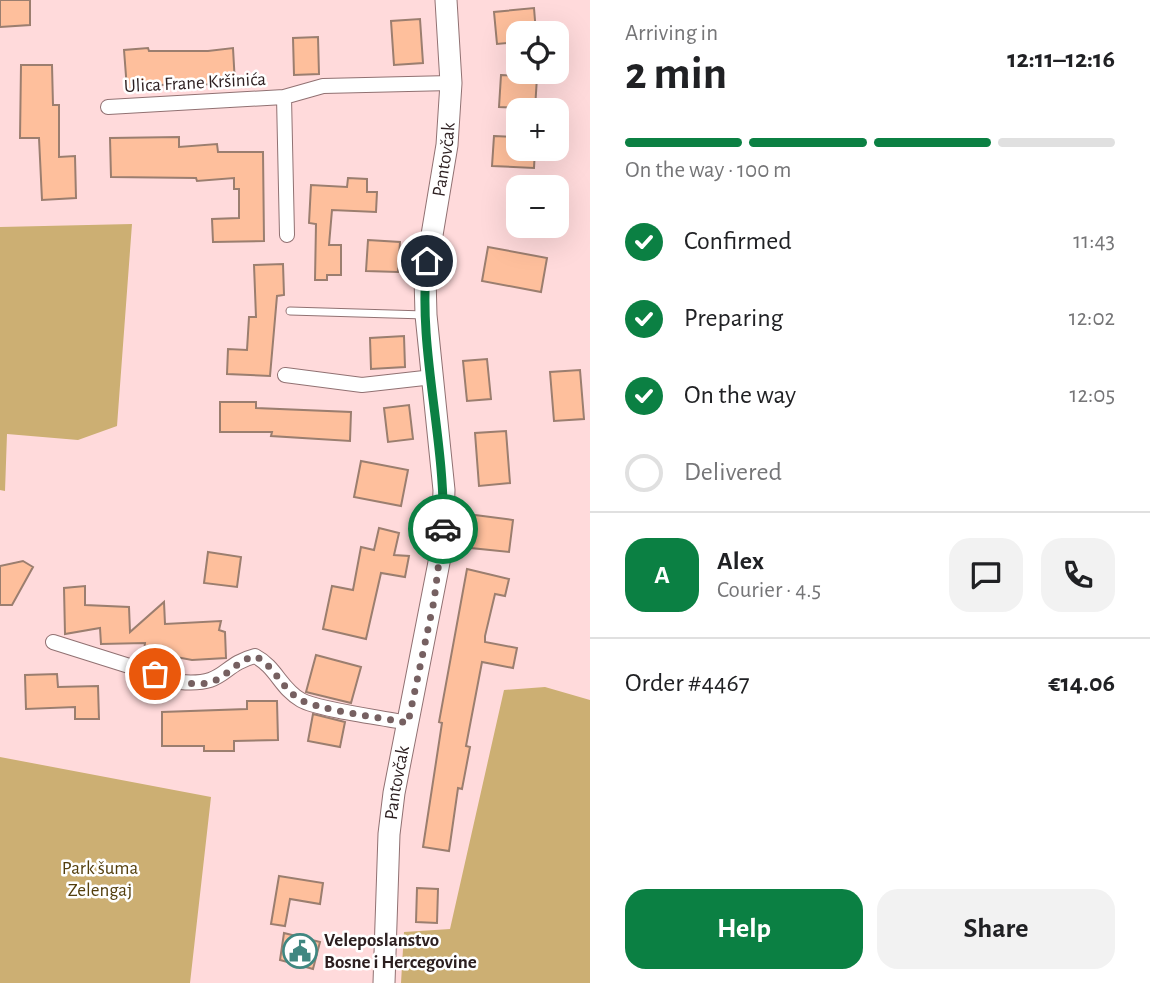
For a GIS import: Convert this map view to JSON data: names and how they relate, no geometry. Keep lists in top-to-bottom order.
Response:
{
  "streets": {
    "main road": ["Pantovčak"],
    "street": ["Ulica Frane Kršinića"]
  },
  "crossings": [
    ["Ulica Frane Kršinića", "Pantovčak"]
  ],
  "parks": ["Park šuma Zelengaj"],
  "places": {
    "public building": ["Veleposlanstvo Bosne i Hercegovine"]
  },
  "page": {
    "heading": ["2 min", "Arriving in", "12:11–12:16"],
    "panel": [
      "Alex",
      "Courier · 4.5",
      "Order #4467",
      "€14.06"
    ],
    "map_buttons": ["+", "−"],
    "bar": "On the way · 100 m",
    "list": [
      ["Confirmed", "11:43"],
      ["Preparing", "12:02"],
      ["On the way", "12:05"],
      "Delivered"
    ],
    "round": "A",
    "buttons": ["Help", "Share"]
  }
}
